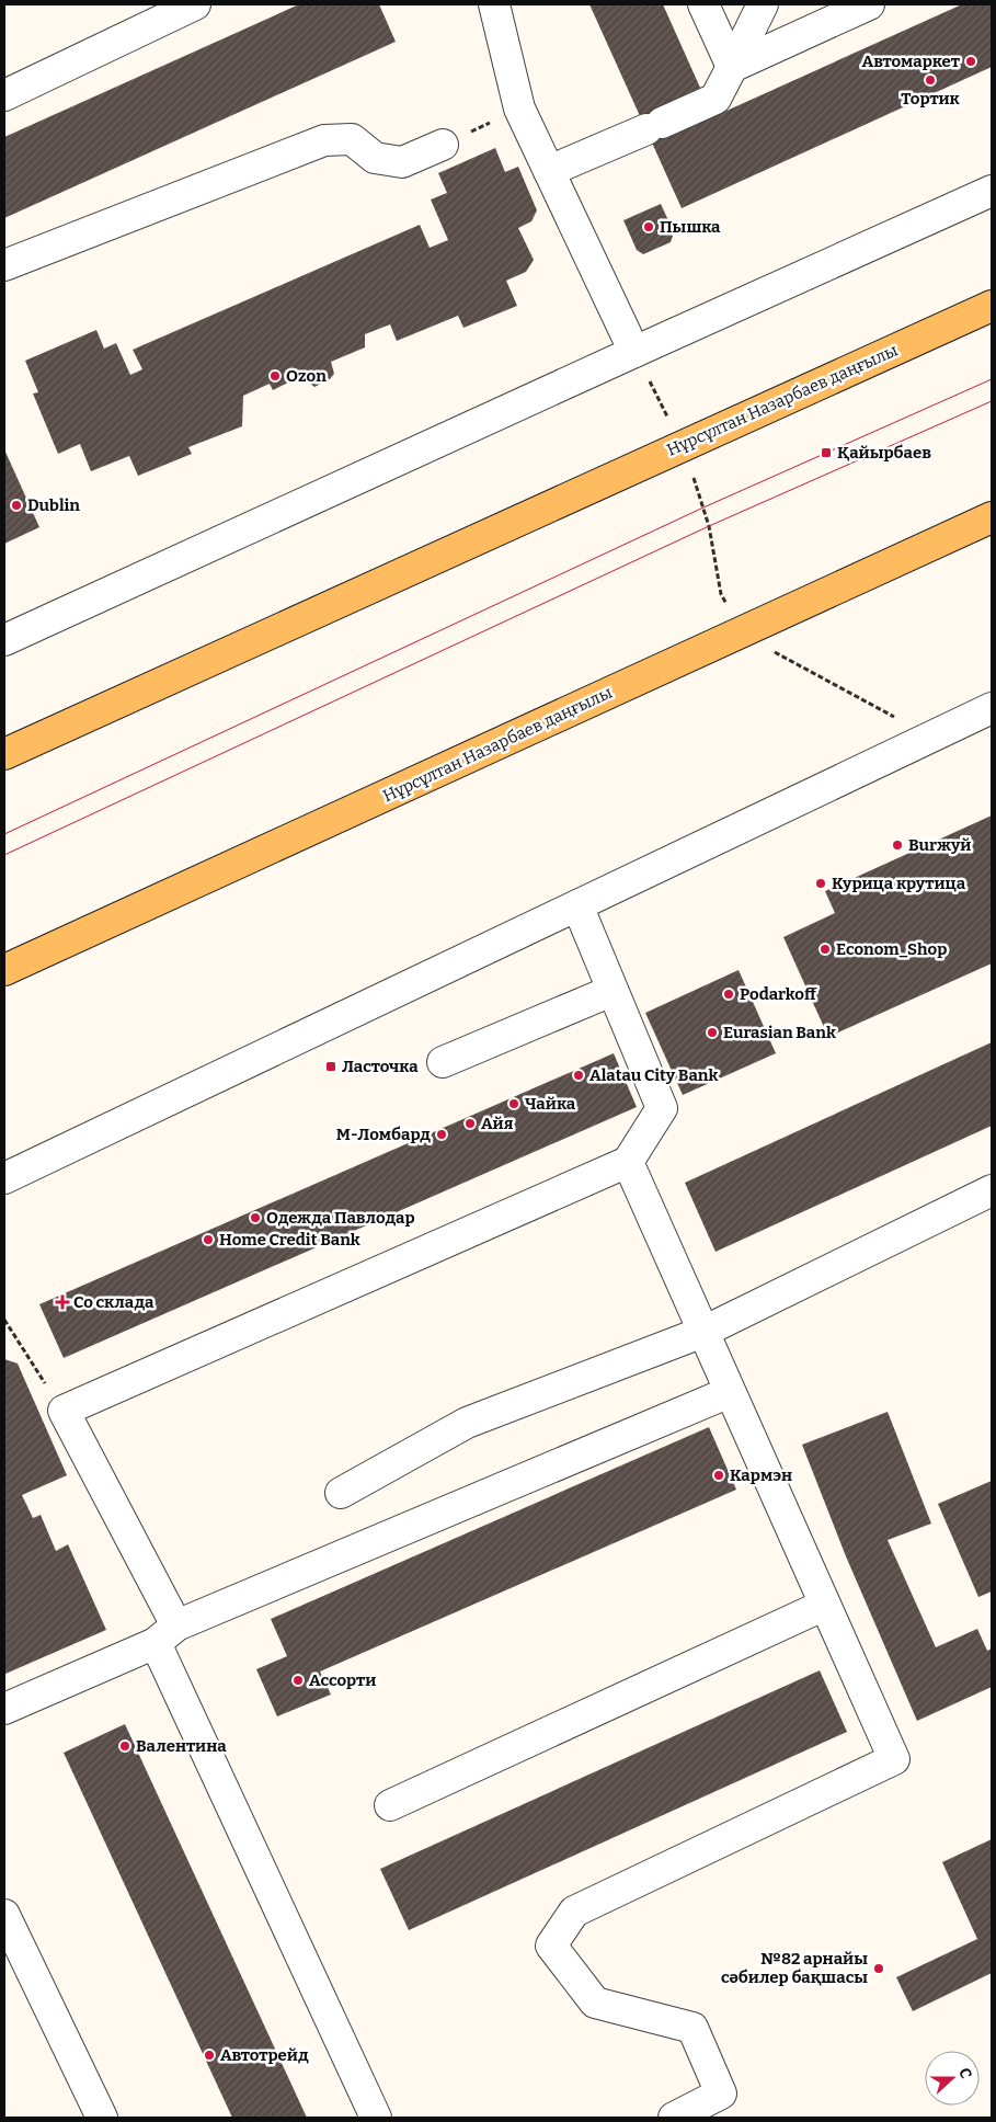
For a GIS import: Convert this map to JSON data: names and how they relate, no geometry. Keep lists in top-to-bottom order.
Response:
{
  "streets": {
    "main road": ["Нұрсұлтан Назарбаев даңғылы"]
  },
  "places": {
    "other": [
      "Автомаркет",
      "Тортик",
      "Пышка",
      "Ozon",
      "Dublin",
      "Burжуй",
      "Курица крутица",
      "Econom_Shop",
      "Podarkoff",
      "Eurasian Bank",
      "Alatau City Bank",
      "Чайка",
      "Айя",
      "М-Ломбард",
      "Одежда Павлодар",
      "Home Credit Bank",
      "Кармэн",
      "Ассорти",
      "Валентина",
      "№82 арнайы сәбилер бақшасы",
      "Автотрейд"
    ],
    "transit": ["Қайырбаев", "Ласточка"],
    "health": ["Со склада"]
  },
  "north": "right"
}
